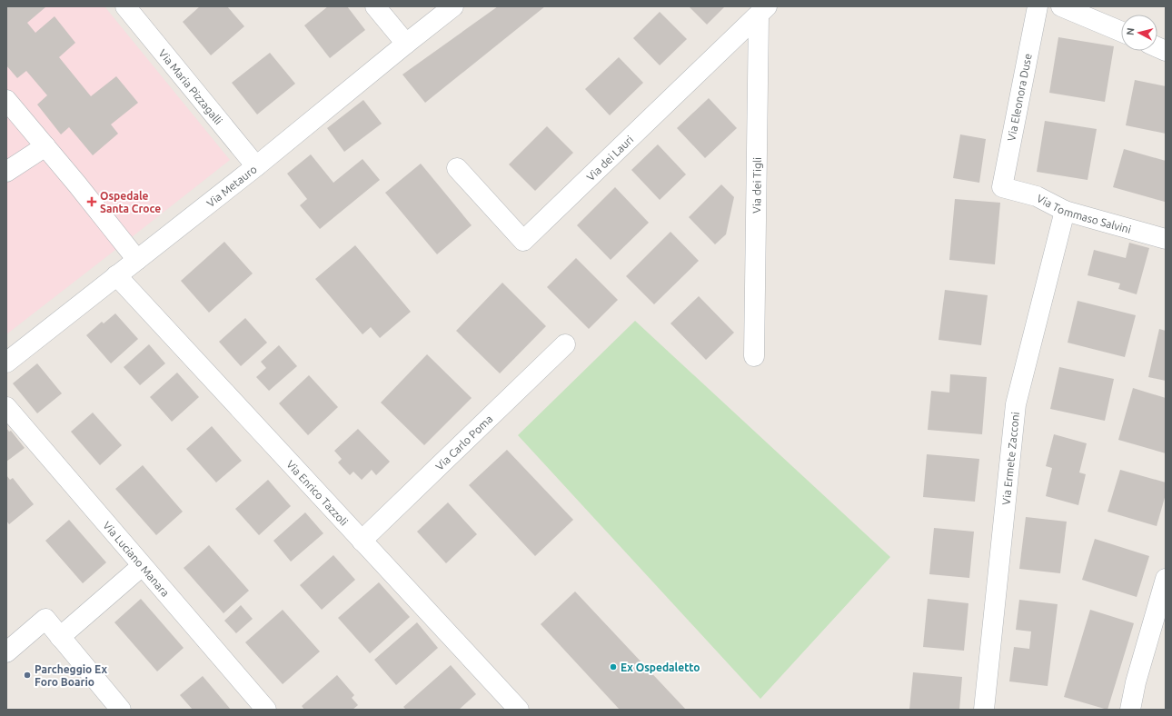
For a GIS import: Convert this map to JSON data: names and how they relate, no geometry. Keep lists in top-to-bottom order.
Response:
{
  "streets": {
    "street": [
      "Via Maria Pizzagalli",
      "Via Eleonora Duse",
      "Via dei Lauri",
      "Via Metauro",
      "Via dei Tigli",
      "Via Tommaso Salvini",
      "Via Carlo Poma",
      "Via Ermete Zacconi",
      "Via Enrico Tazzoli",
      "Via Luciano Manara"
    ]
  },
  "crossings": [
    ["Via Maria Pizzagalli", "Via Metauro"],
    ["Via Eleonora Duse", "Via Tommaso Salvini"],
    ["Via dei Lauri", "Via dei Tigli"],
    ["Via Metauro", "Via Enrico Tazzoli"],
    ["Via Tommaso Salvini", "Via Ermete Zacconi"],
    ["Via Carlo Poma", "Via Enrico Tazzoli"]
  ],
  "places": {
    "health": ["Ospedale Santa Croce"],
    "other": ["Ex Ospedaletto", "Parcheggio Ex Foro Boario"]
  },
  "north": "left"
}
